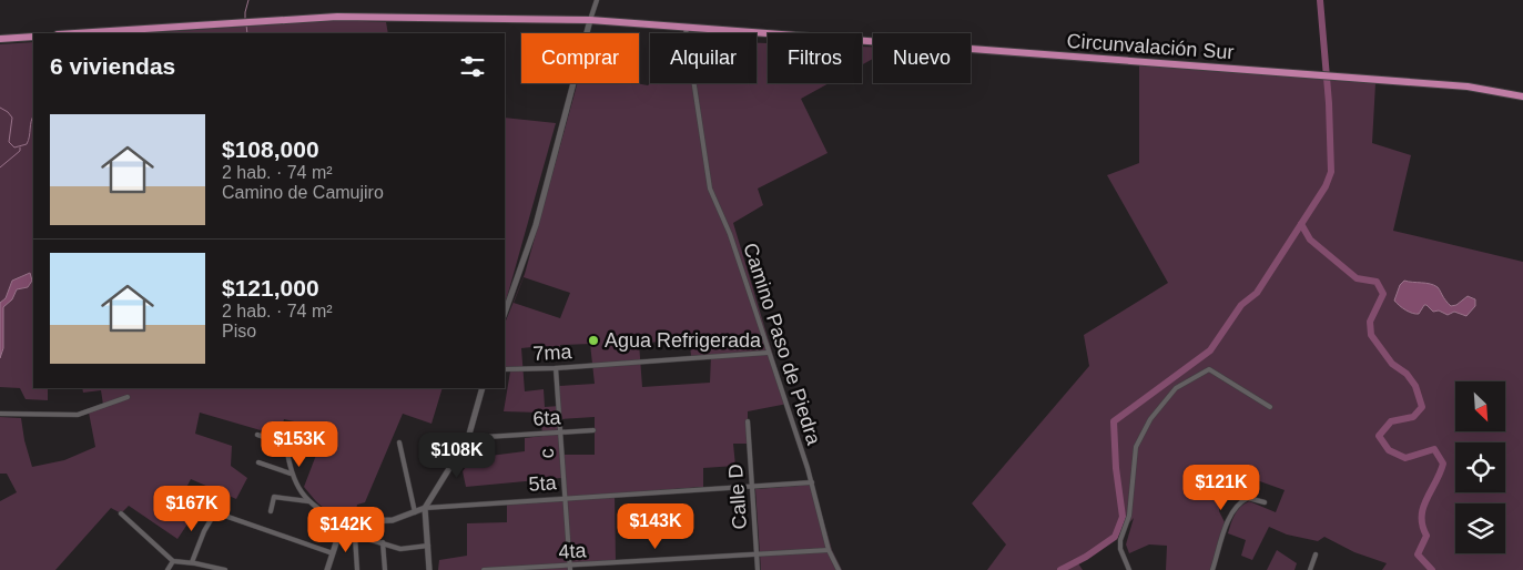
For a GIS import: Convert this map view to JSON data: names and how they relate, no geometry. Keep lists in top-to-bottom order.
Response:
{
  "streets": {
    "main road": ["Circunvalación Sur"],
    "street": [
      "Camino Paso de Piedra",
      "7ma",
      "6ta",
      "c",
      "5ta",
      "Calle D",
      "4ta"
    ]
  },
  "crossings": [
    ["Circunvalación Sur", "Camino Paso de Piedra"],
    ["Camino Paso de Piedra", "7ma"],
    ["Camino Paso de Piedra", "5ta"],
    ["Camino Paso de Piedra", "4ta"],
    ["7ma", "c"],
    ["6ta", "c"],
    ["c", "5ta"],
    ["c", "4ta"],
    ["5ta", "Calle D"],
    ["Calle D", "4ta"]
  ],
  "places": ["Agua Refrigerada"],
  "north": "bottom right",
  "page": {
    "chip": [
      "Comprar",
      "Alquilar",
      "Filtros",
      "Nuevo"
    ],
    "heading": "6 viviendas",
    "list": [
      {
        "name": "$108,000",
        "note": "2 hab. · 74 m² · Camino de Camujiro"
      },
      {
        "name": "$121,000",
        "note": "2 hab. · 74 m² · Piso"
      }
    ],
    "price": [
      "$153K",
      "$108K",
      "$121K",
      "$167K",
      "$143K",
      "$142K"
    ]
  }
}
